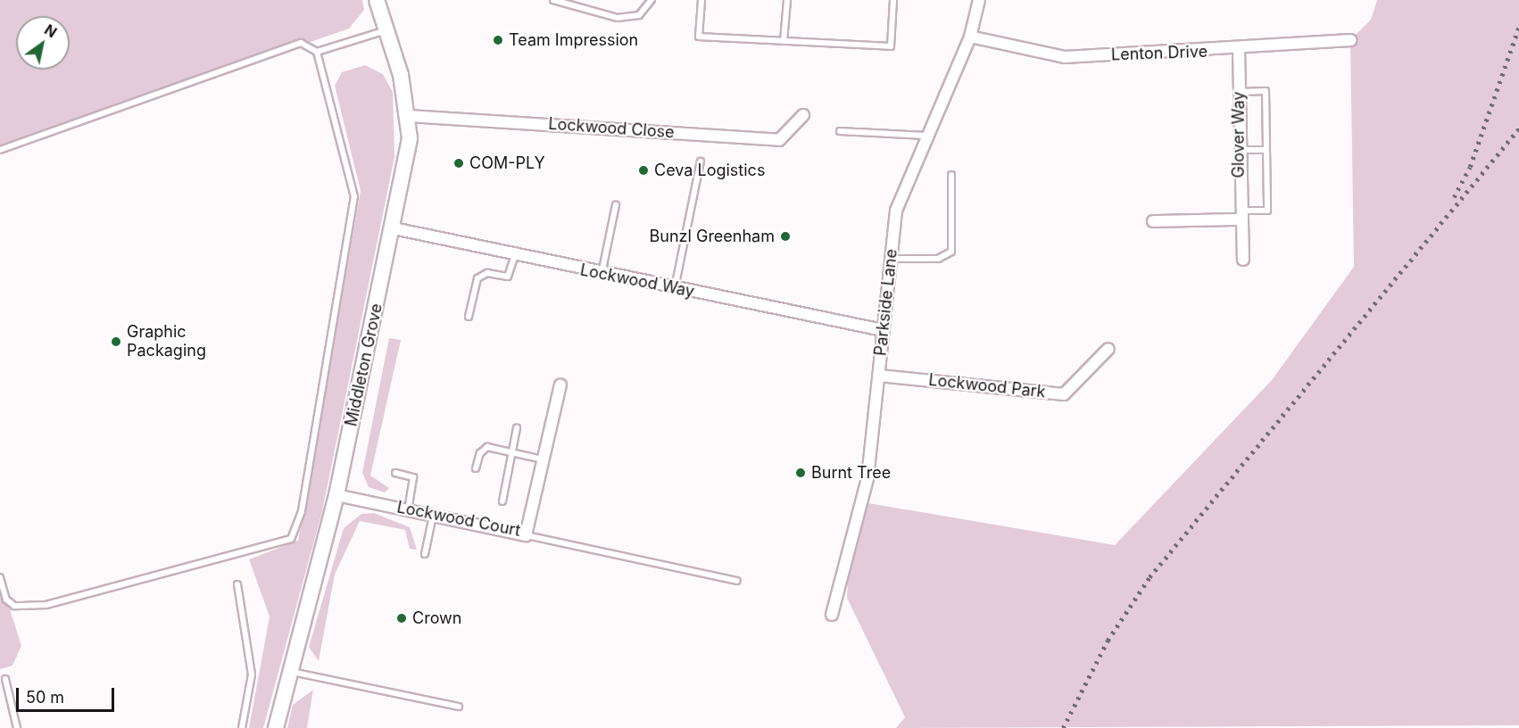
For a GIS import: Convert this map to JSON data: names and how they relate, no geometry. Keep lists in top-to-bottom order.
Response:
{
  "streets": {
    "street": [
      "Lenton Drive",
      "Lockwood Close",
      "Glover Way",
      "Lockwood Way",
      "Parkside Lane",
      "Middleton Grove",
      "Lockwood Park",
      "Lockwood Court"
    ]
  },
  "crossings": [
    ["Lenton Drive", "Glover Way"],
    ["Lenton Drive", "Parkside Lane"],
    ["Lockwood Close", "Middleton Grove"],
    ["Lockwood Way", "Parkside Lane"],
    ["Lockwood Way", "Middleton Grove"],
    ["Parkside Lane", "Lockwood Park"],
    ["Middleton Grove", "Lockwood Court"]
  ],
  "places": [
    "Team Impression",
    "COM-PLY",
    "Ceva Logistics",
    "Bunzl Greenham",
    "Graphic Packaging",
    "Burnt Tree",
    "Crown"
  ],
  "scale_bar": "50 m",
  "north": "top right"
}
